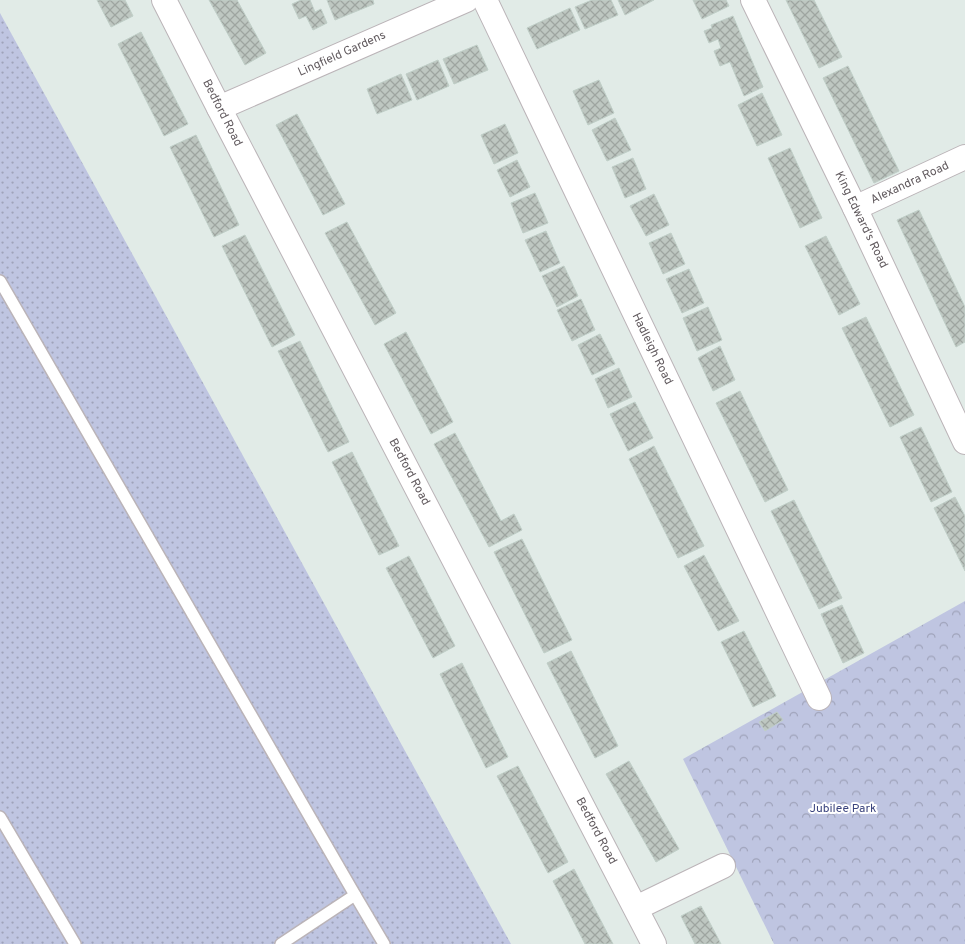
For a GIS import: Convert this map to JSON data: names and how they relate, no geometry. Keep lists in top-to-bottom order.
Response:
{
  "streets": {
    "street": [
      "Lingfield Gardens",
      "Bedford Road",
      "Alexandra Road",
      "King Edward's Road",
      "Hadleigh Road"
    ]
  },
  "crossings": [
    ["Lingfield Gardens", "Bedford Road"],
    ["Alexandra Road", "King Edward's Road"]
  ],
  "parks": ["Jubilee Park"]
}
